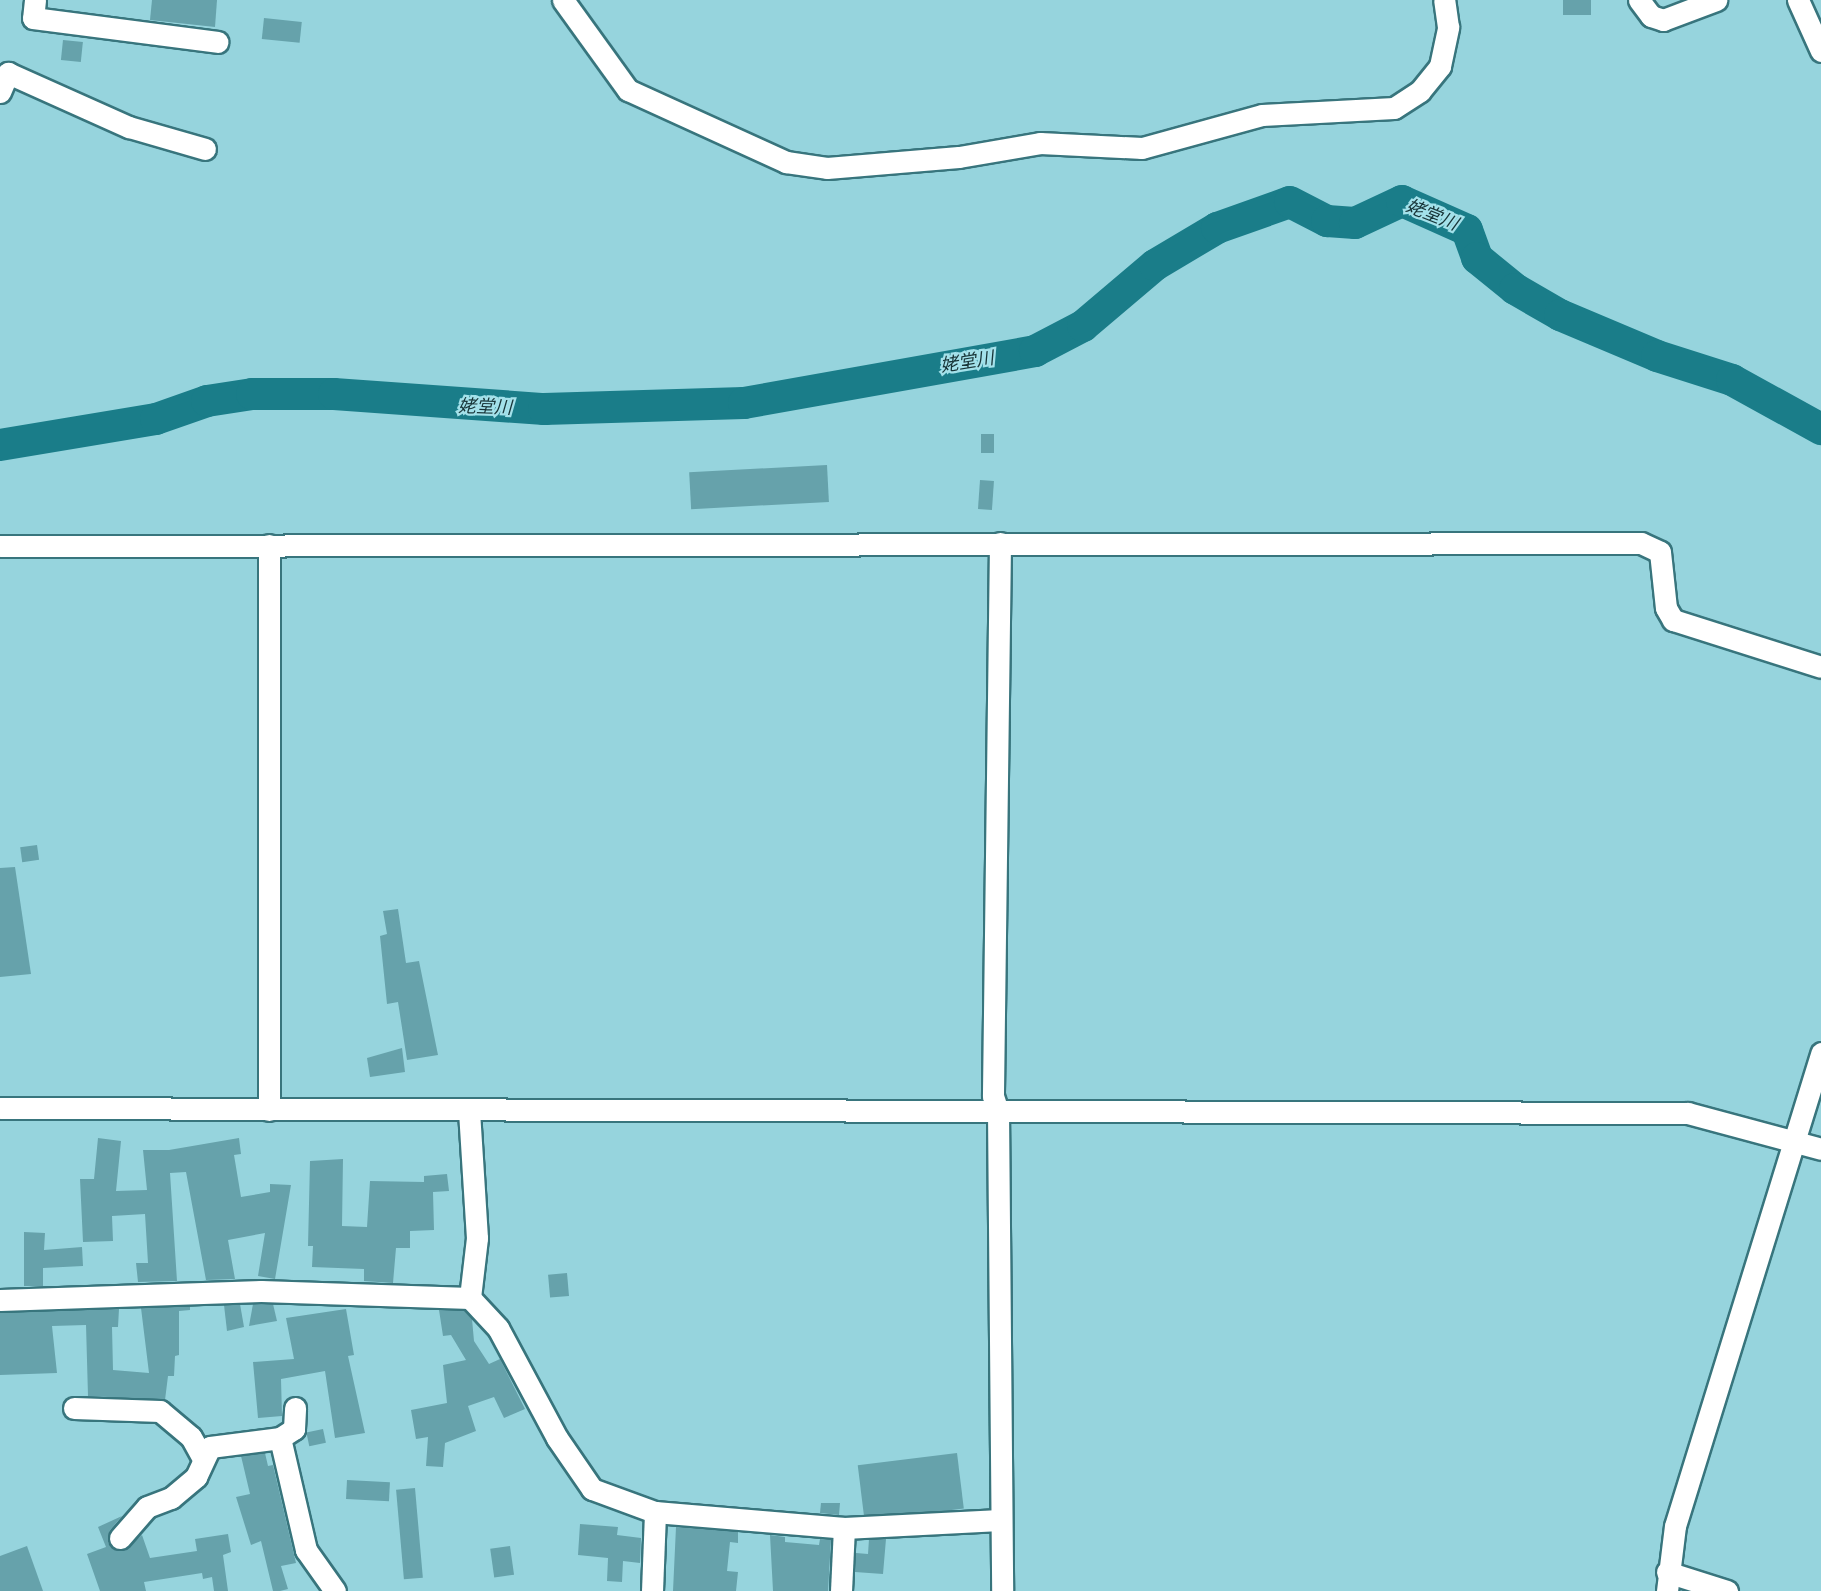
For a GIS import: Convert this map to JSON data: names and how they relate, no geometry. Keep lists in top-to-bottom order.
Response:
{
  "water": ["姥堂川"]
}
